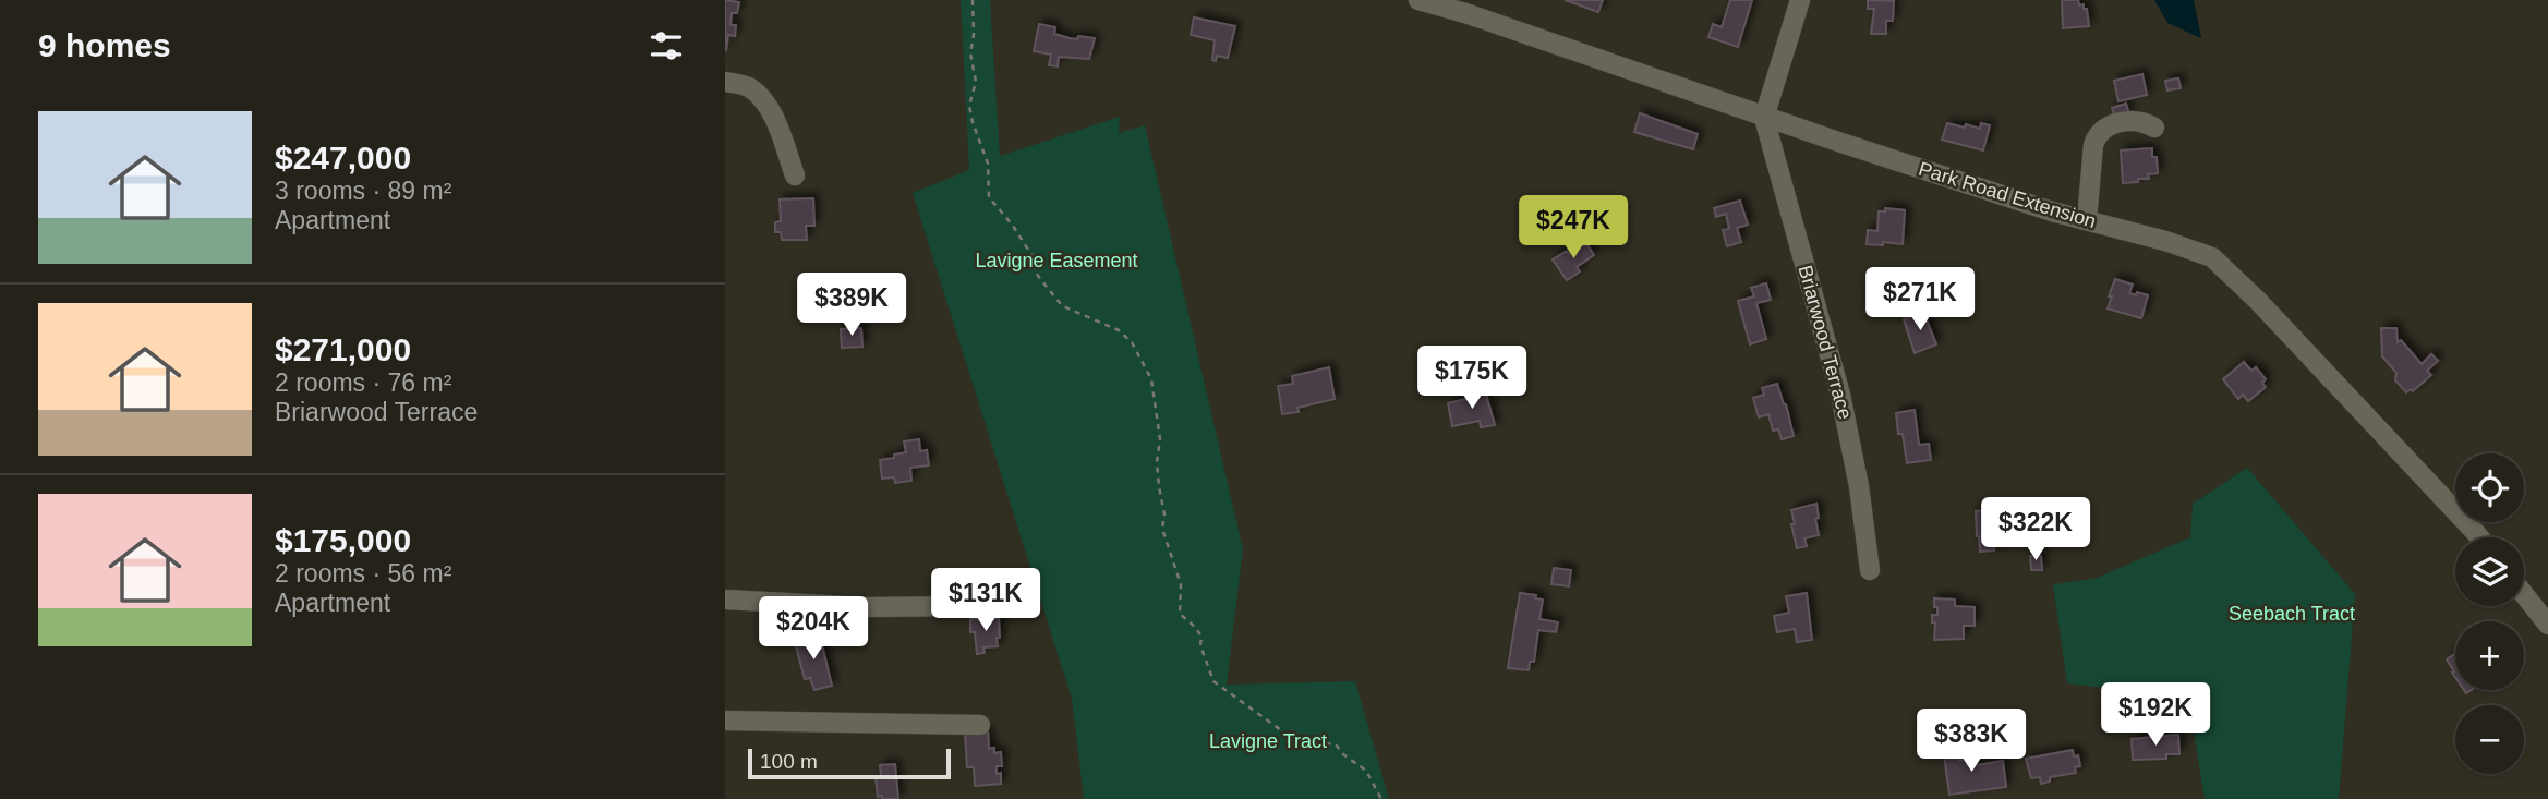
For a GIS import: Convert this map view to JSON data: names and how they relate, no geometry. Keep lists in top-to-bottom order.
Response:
{
  "streets": {
    "street": ["Park Road Extension", "Briarwood Terrace"]
  },
  "crossings": [
    ["Park Road Extension", "Briarwood Terrace"]
  ],
  "parks": ["Lavigne Easement", "Seebach Tract", "Lavigne Tract"],
  "scale_bar": "100 m",
  "page": {
    "heading": "9 homes",
    "list": [
      {
        "name": "$247,000",
        "note": "3 rooms · 89 m² · Apartment"
      },
      {
        "name": "$271,000",
        "note": "2 rooms · 76 m² · Briarwood Terrace"
      },
      {
        "name": "$175,000",
        "note": "2 rooms · 56 m² · Apartment"
      }
    ],
    "price": [
      "$247K",
      "$271K",
      "$389K",
      "$175K",
      "$322K",
      "$131K",
      "$204K",
      "$192K",
      "$383K"
    ],
    "map_buttons": ["+", "−"],
    "scale": "100 m"
  }
}
